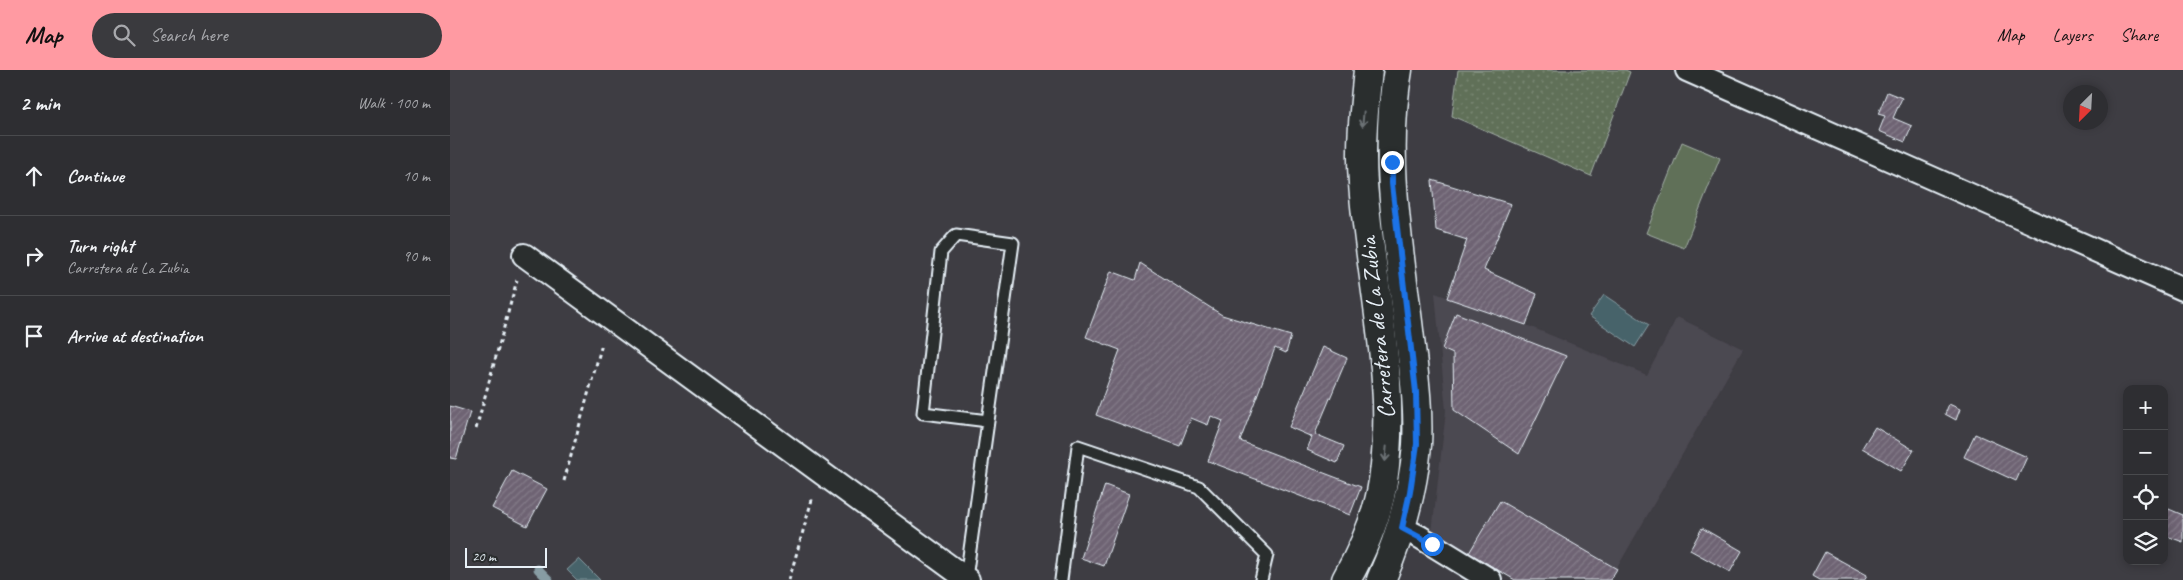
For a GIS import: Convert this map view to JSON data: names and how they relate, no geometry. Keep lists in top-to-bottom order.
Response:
{
  "streets": {
    "street": ["Carretera de La Zubia"]
  },
  "scale_bar": "20 m",
  "north": "bottom left",
  "page": {
    "header": "Map",
    "search": "Search here",
    "nav": ["Map", "Layers", "Share"],
    "heading": ["2 min", "Walk · 100 m"],
    "list": [
      ["Continue", "10 m"],
      ["Turn right", "Carretera de La Zubia", "90 m"],
      "Arrive at destination"
    ],
    "map_buttons": ["+", "−"],
    "scale": "20 m"
  }
}
